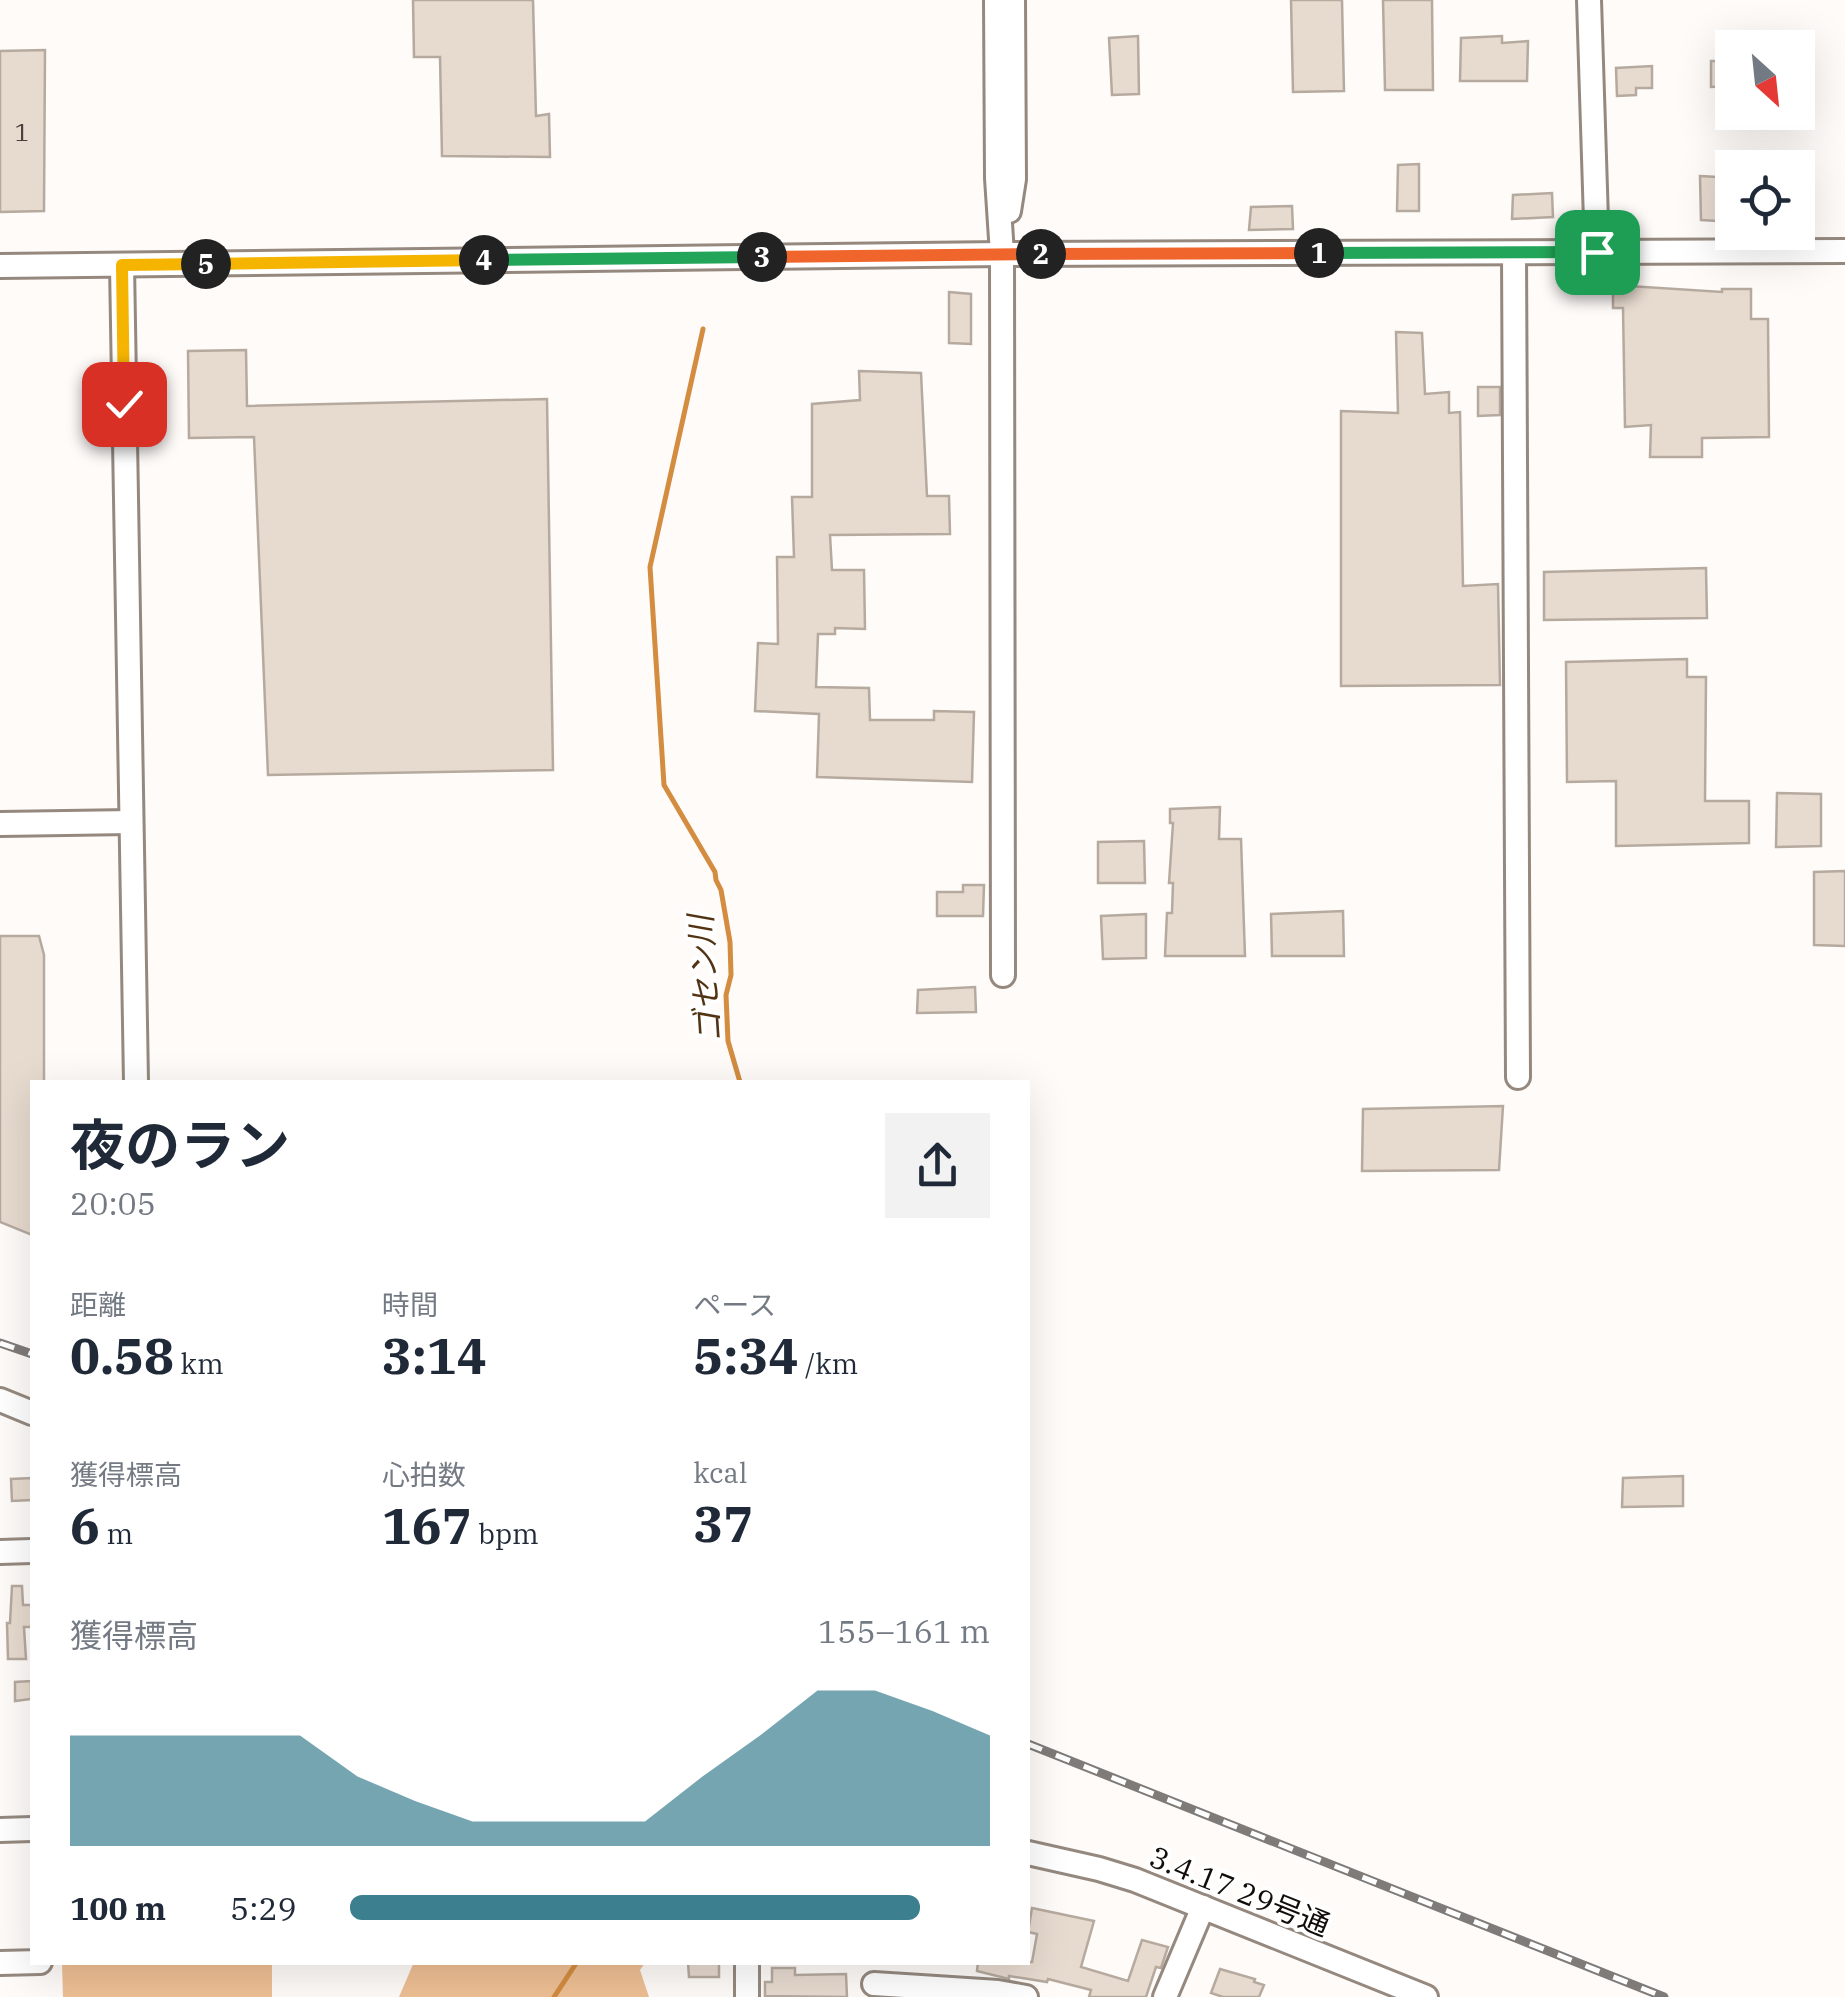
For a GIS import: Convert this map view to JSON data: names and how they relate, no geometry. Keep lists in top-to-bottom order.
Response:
{
  "streets": {
    "street": ["3.4.17 29号通"]
  },
  "water": ["ゴセン川"],
  "house_numbers": ["1"],
  "north": "bottom right",
  "page": {
    "pins": [
      "1",
      "2",
      "3",
      "4",
      "5"
    ],
    "heading": ["夜のラン", "20:05"],
    "stats": [
      ["距離", "0.58 km"],
      ["時間", "3:14"],
      ["ペース", "5:34 /km"],
      ["獲得標高", "6 m"],
      ["心拍数", "167 bpm"],
      ["kcal", "37"]
    ],
    "chart": ["獲得標高", "155–161 m"],
    "list": [
      {
        "name": "100 m",
        "note": "5:29"
      }
    ]
  }
}
